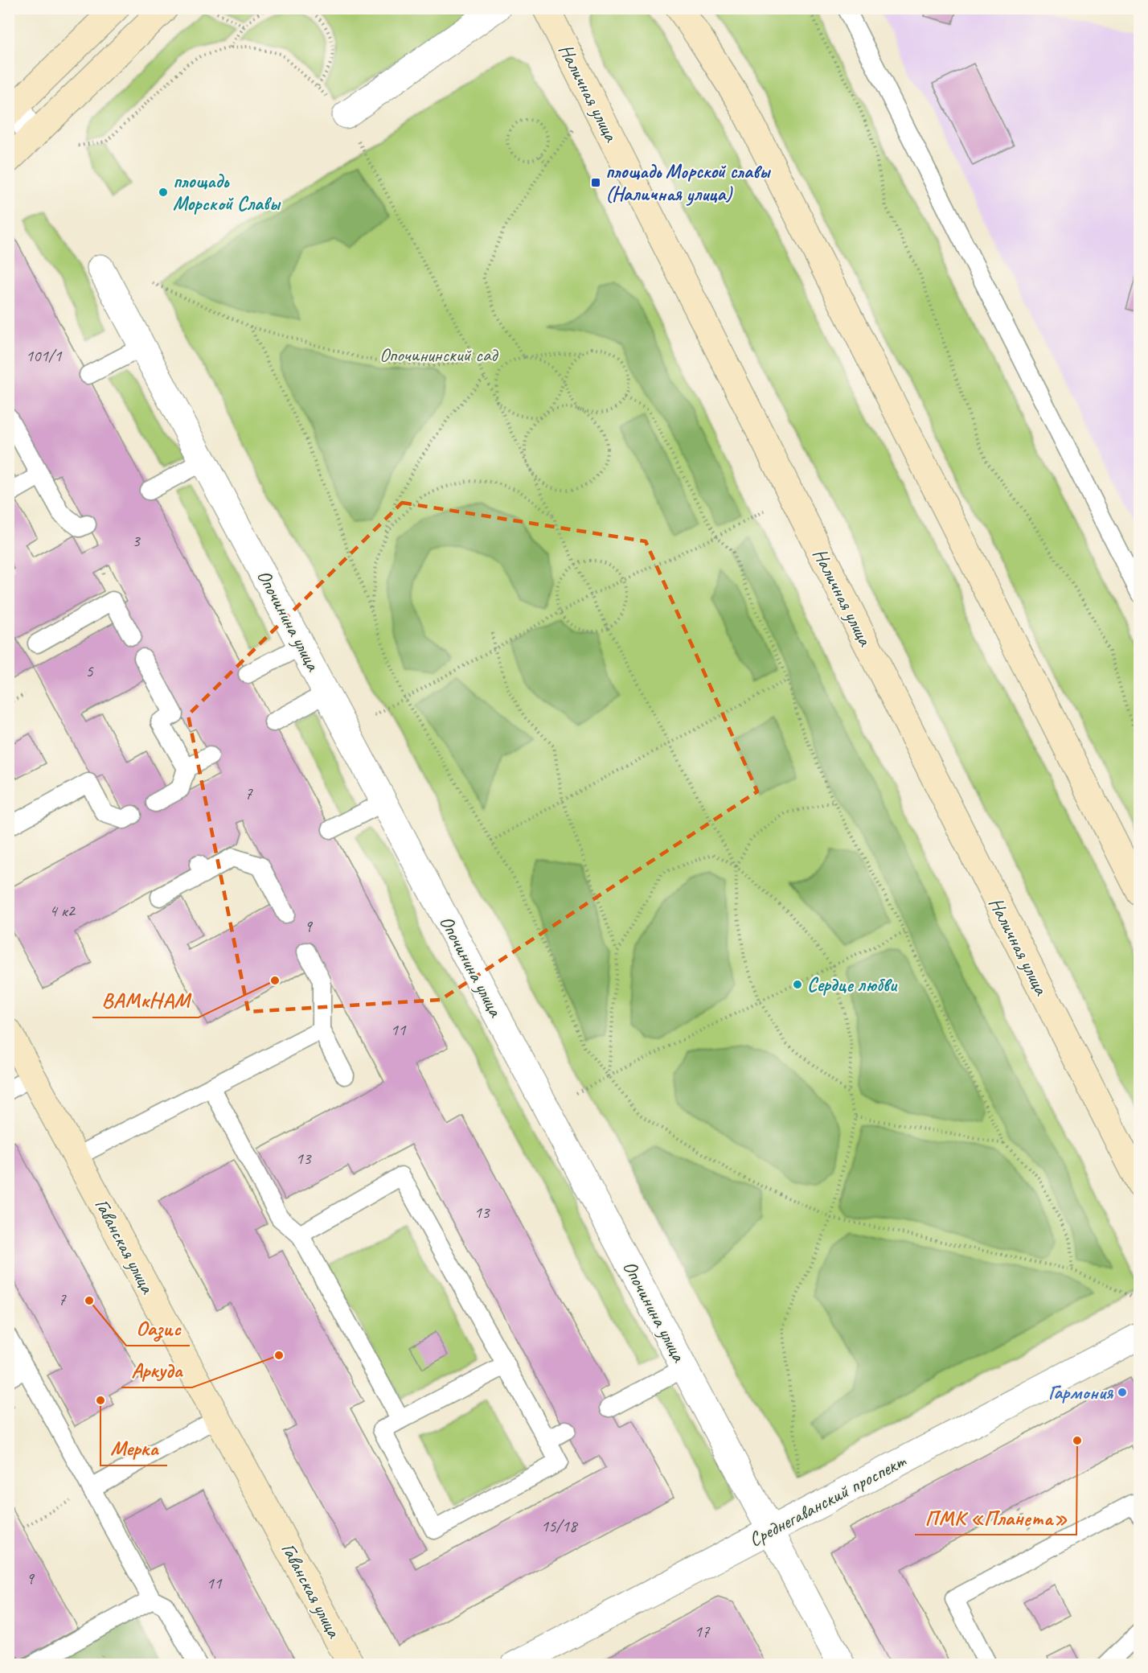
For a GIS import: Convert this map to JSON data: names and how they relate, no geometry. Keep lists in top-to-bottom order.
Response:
{
  "streets": {
    "main road": ["Наличная улица", "Гаванская улица"],
    "street": ["Опочинина улица", "Среднегаванский проспект"]
  },
  "crossings": [
    ["Опочинина улица", "Среднегаванский проспект"]
  ],
  "parks": ["Опочининский сад"],
  "places": {
    "transit": ["площадь Морской славы (Наличная улица)"],
    "other": [
      "площадь Морской Славы",
      "ВАМкНАМ",
      "Сердце любви",
      "Оазис",
      "Аркуда",
      "Гармония",
      "Мерка",
      "ПМК «Планета»"
    ]
  },
  "house_numbers": [
    "101/1",
    "3",
    "5",
    "7",
    "4 к2",
    "9",
    "11",
    "13",
    "13",
    "7",
    "15/18",
    "9",
    "11",
    "17"
  ]
}
